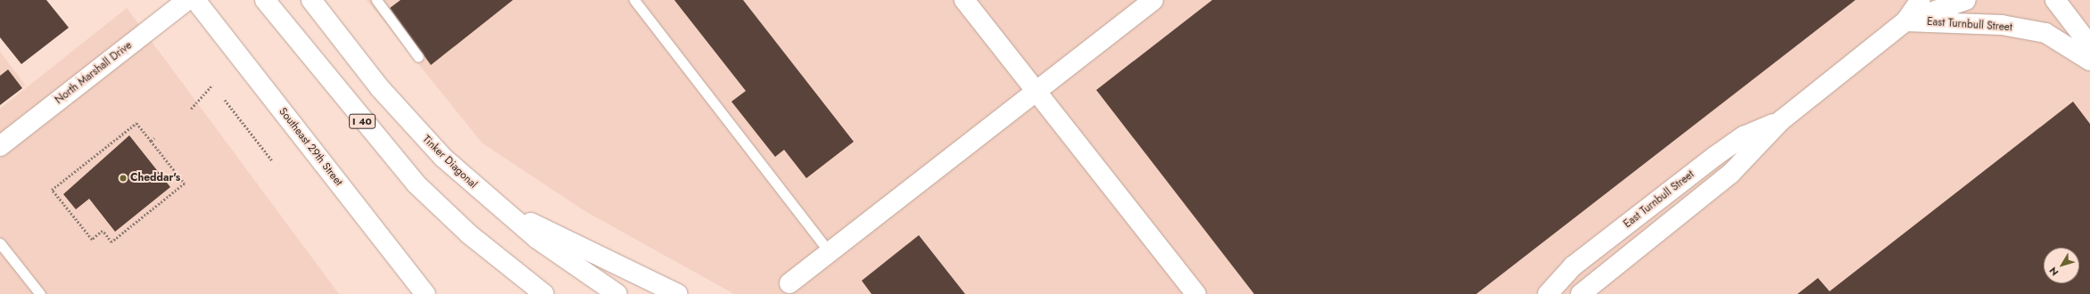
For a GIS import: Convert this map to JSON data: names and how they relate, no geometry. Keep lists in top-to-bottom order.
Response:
{
  "streets": {
    "main road": [
      "East Turnbull Street",
      "North Marshall Drive",
      "I 40",
      "Southeast 29th Street",
      "Tinker Diagonal"
    ]
  },
  "places": ["Cheddar's"],
  "north": "bottom left"
}
